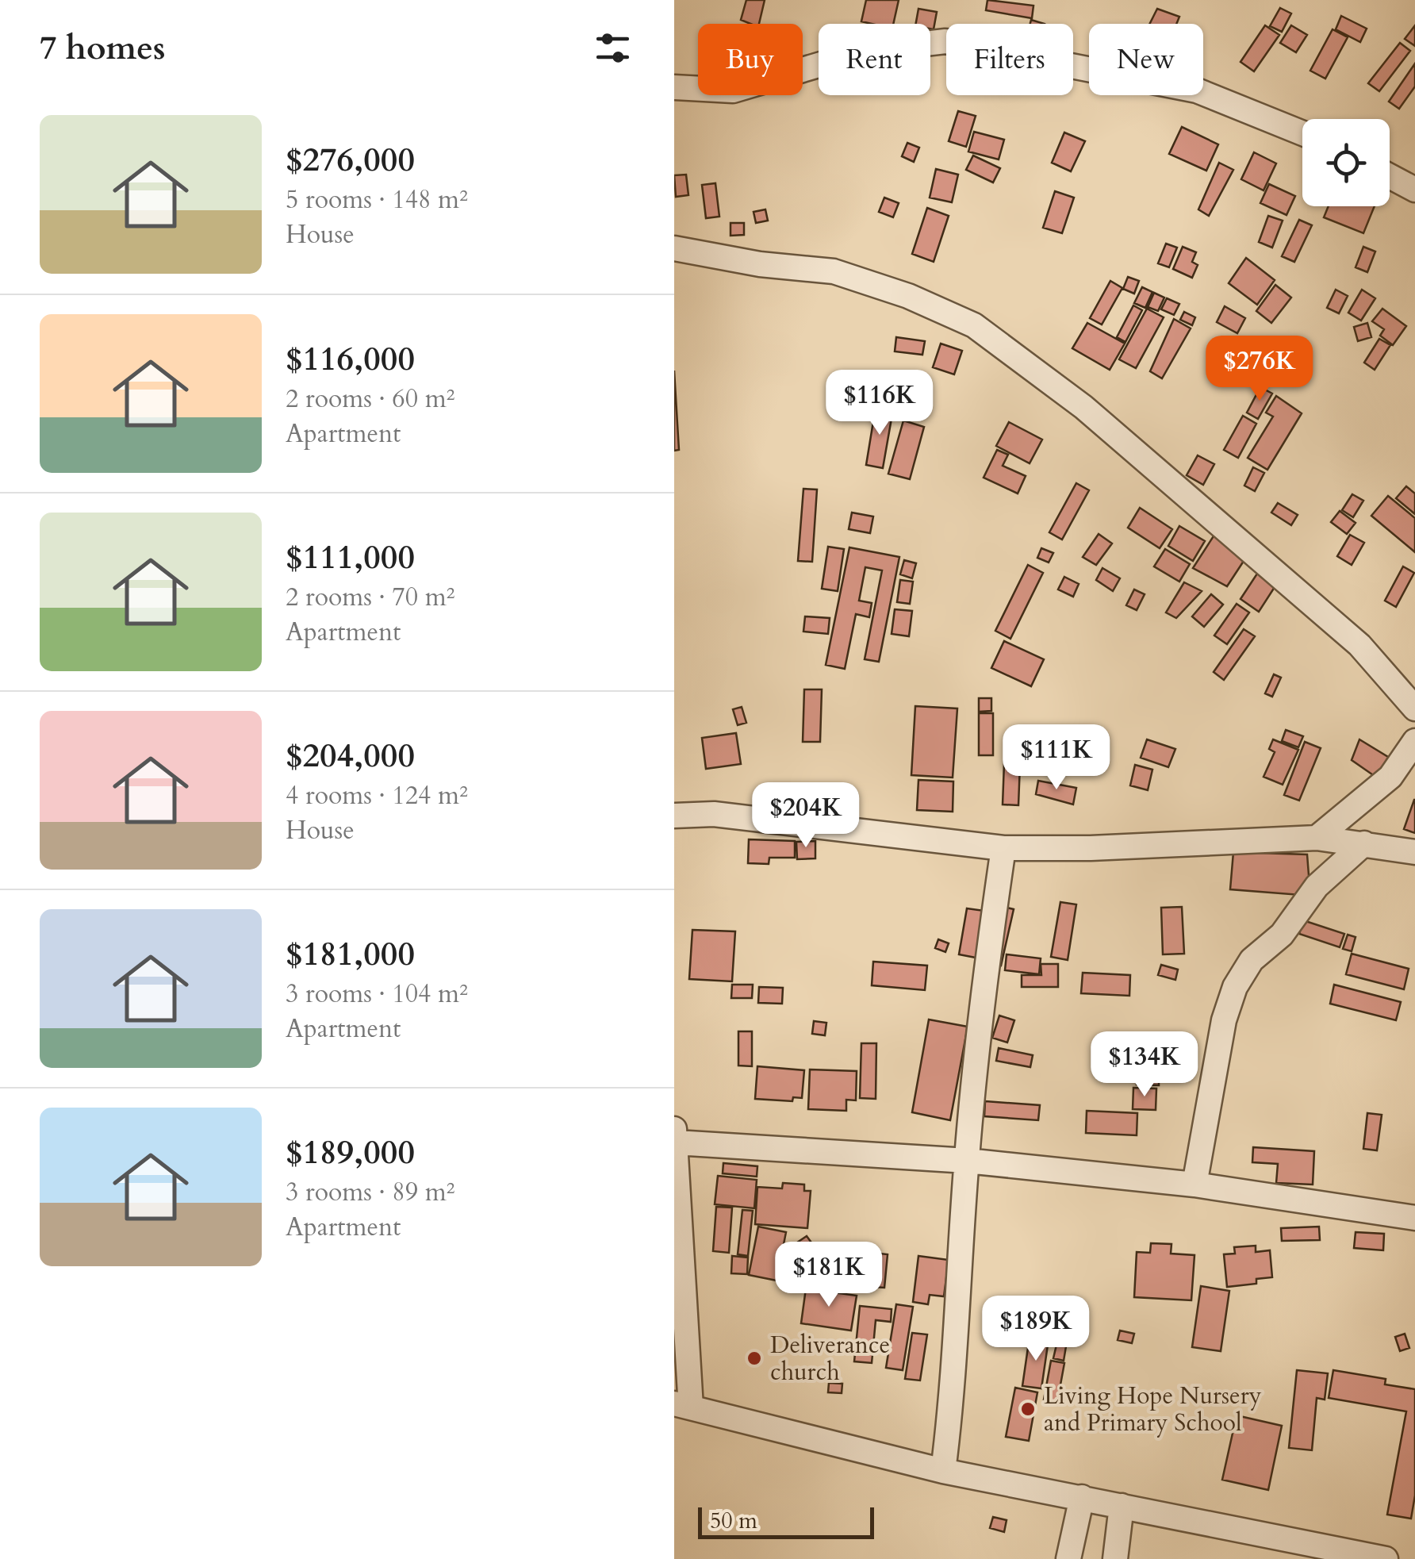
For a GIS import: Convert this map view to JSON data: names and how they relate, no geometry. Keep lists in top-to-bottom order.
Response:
{
  "places": ["Deliverance church", "Living Hope Nursery and Primary School"],
  "scale_bar": "50 m",
  "page": {
    "heading": "7 homes",
    "chip": [
      "Buy",
      "Rent",
      "Filters",
      "New"
    ],
    "list": [
      {
        "name": "$276,000",
        "note": "5 rooms · 148 m² · House"
      },
      {
        "name": "$116,000",
        "note": "2 rooms · 60 m² · Apartment"
      },
      {
        "name": "$111,000",
        "note": "2 rooms · 70 m² · Apartment"
      },
      {
        "name": "$204,000",
        "note": "4 rooms · 124 m² · House"
      },
      {
        "name": "$181,000",
        "note": "3 rooms · 104 m² · Apartment"
      },
      {
        "name": "$189,000",
        "note": "3 rooms · 89 m² · Apartment"
      }
    ],
    "price": [
      "$276K",
      "$116K",
      "$111K",
      "$204K",
      "$134K",
      "$181K",
      "$189K"
    ],
    "scale": "50 m"
  }
}
